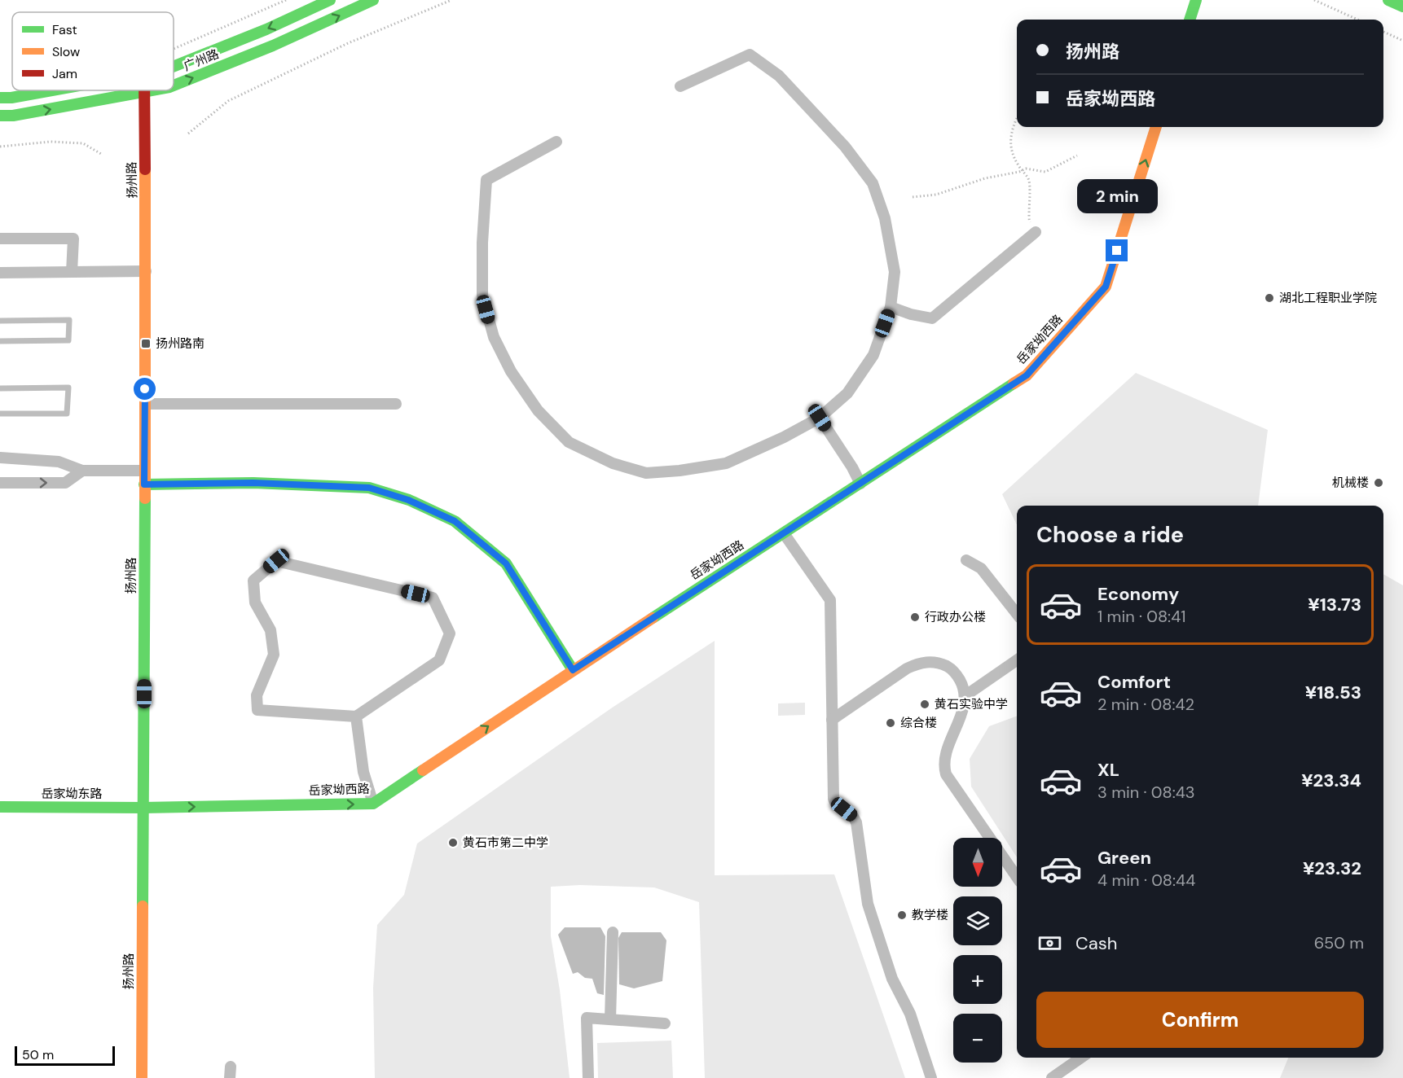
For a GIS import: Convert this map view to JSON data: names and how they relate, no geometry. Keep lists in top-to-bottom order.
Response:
{
  "streets": {
    "main road": [
      "广州路",
      "扬州路",
      "岳家坳西路",
      "岳家坳东路"
    ]
  },
  "crossings": [
    ["广州路", "扬州路"],
    ["扬州路", "岳家坳西路"],
    ["扬州路", "岳家坳东路"],
    ["岳家坳西路", "岳家坳东路"]
  ],
  "one_way": ["岳家坳西路"],
  "places": {
    "other": [
      "湖北工程职业学院",
      "机械楼",
      "行政办公楼",
      "黄石实验中学",
      "综合楼",
      "黄石市第二中学",
      "教学楼"
    ],
    "transit": ["扬州路南"]
  },
  "legend": ["Fast", "Slow", "Jam"],
  "scale_bar": "50 m",
  "north": "bottom",
  "page": {
    "banner": ["扬州路", "岳家坳西路"],
    "bubble": "2 min",
    "heading": "Choose a ride",
    "list": [
      {
        "name": "Economy",
        "note": "1 min · 08:41",
        "value": "¥13.73"
      },
      {
        "name": "Comfort",
        "note": "2 min · 08:42",
        "value": "¥18.53"
      },
      {
        "name": "XL",
        "note": "3 min · 08:43",
        "value": "¥23.34"
      },
      {
        "name": "Green",
        "note": "4 min · 08:44",
        "value": "¥23.32"
      }
    ],
    "map_buttons": ["+", "−"],
    "pay": ["Cash", "650 m"],
    "buttons": "Confirm",
    "scale": "50 m"
  }
}
